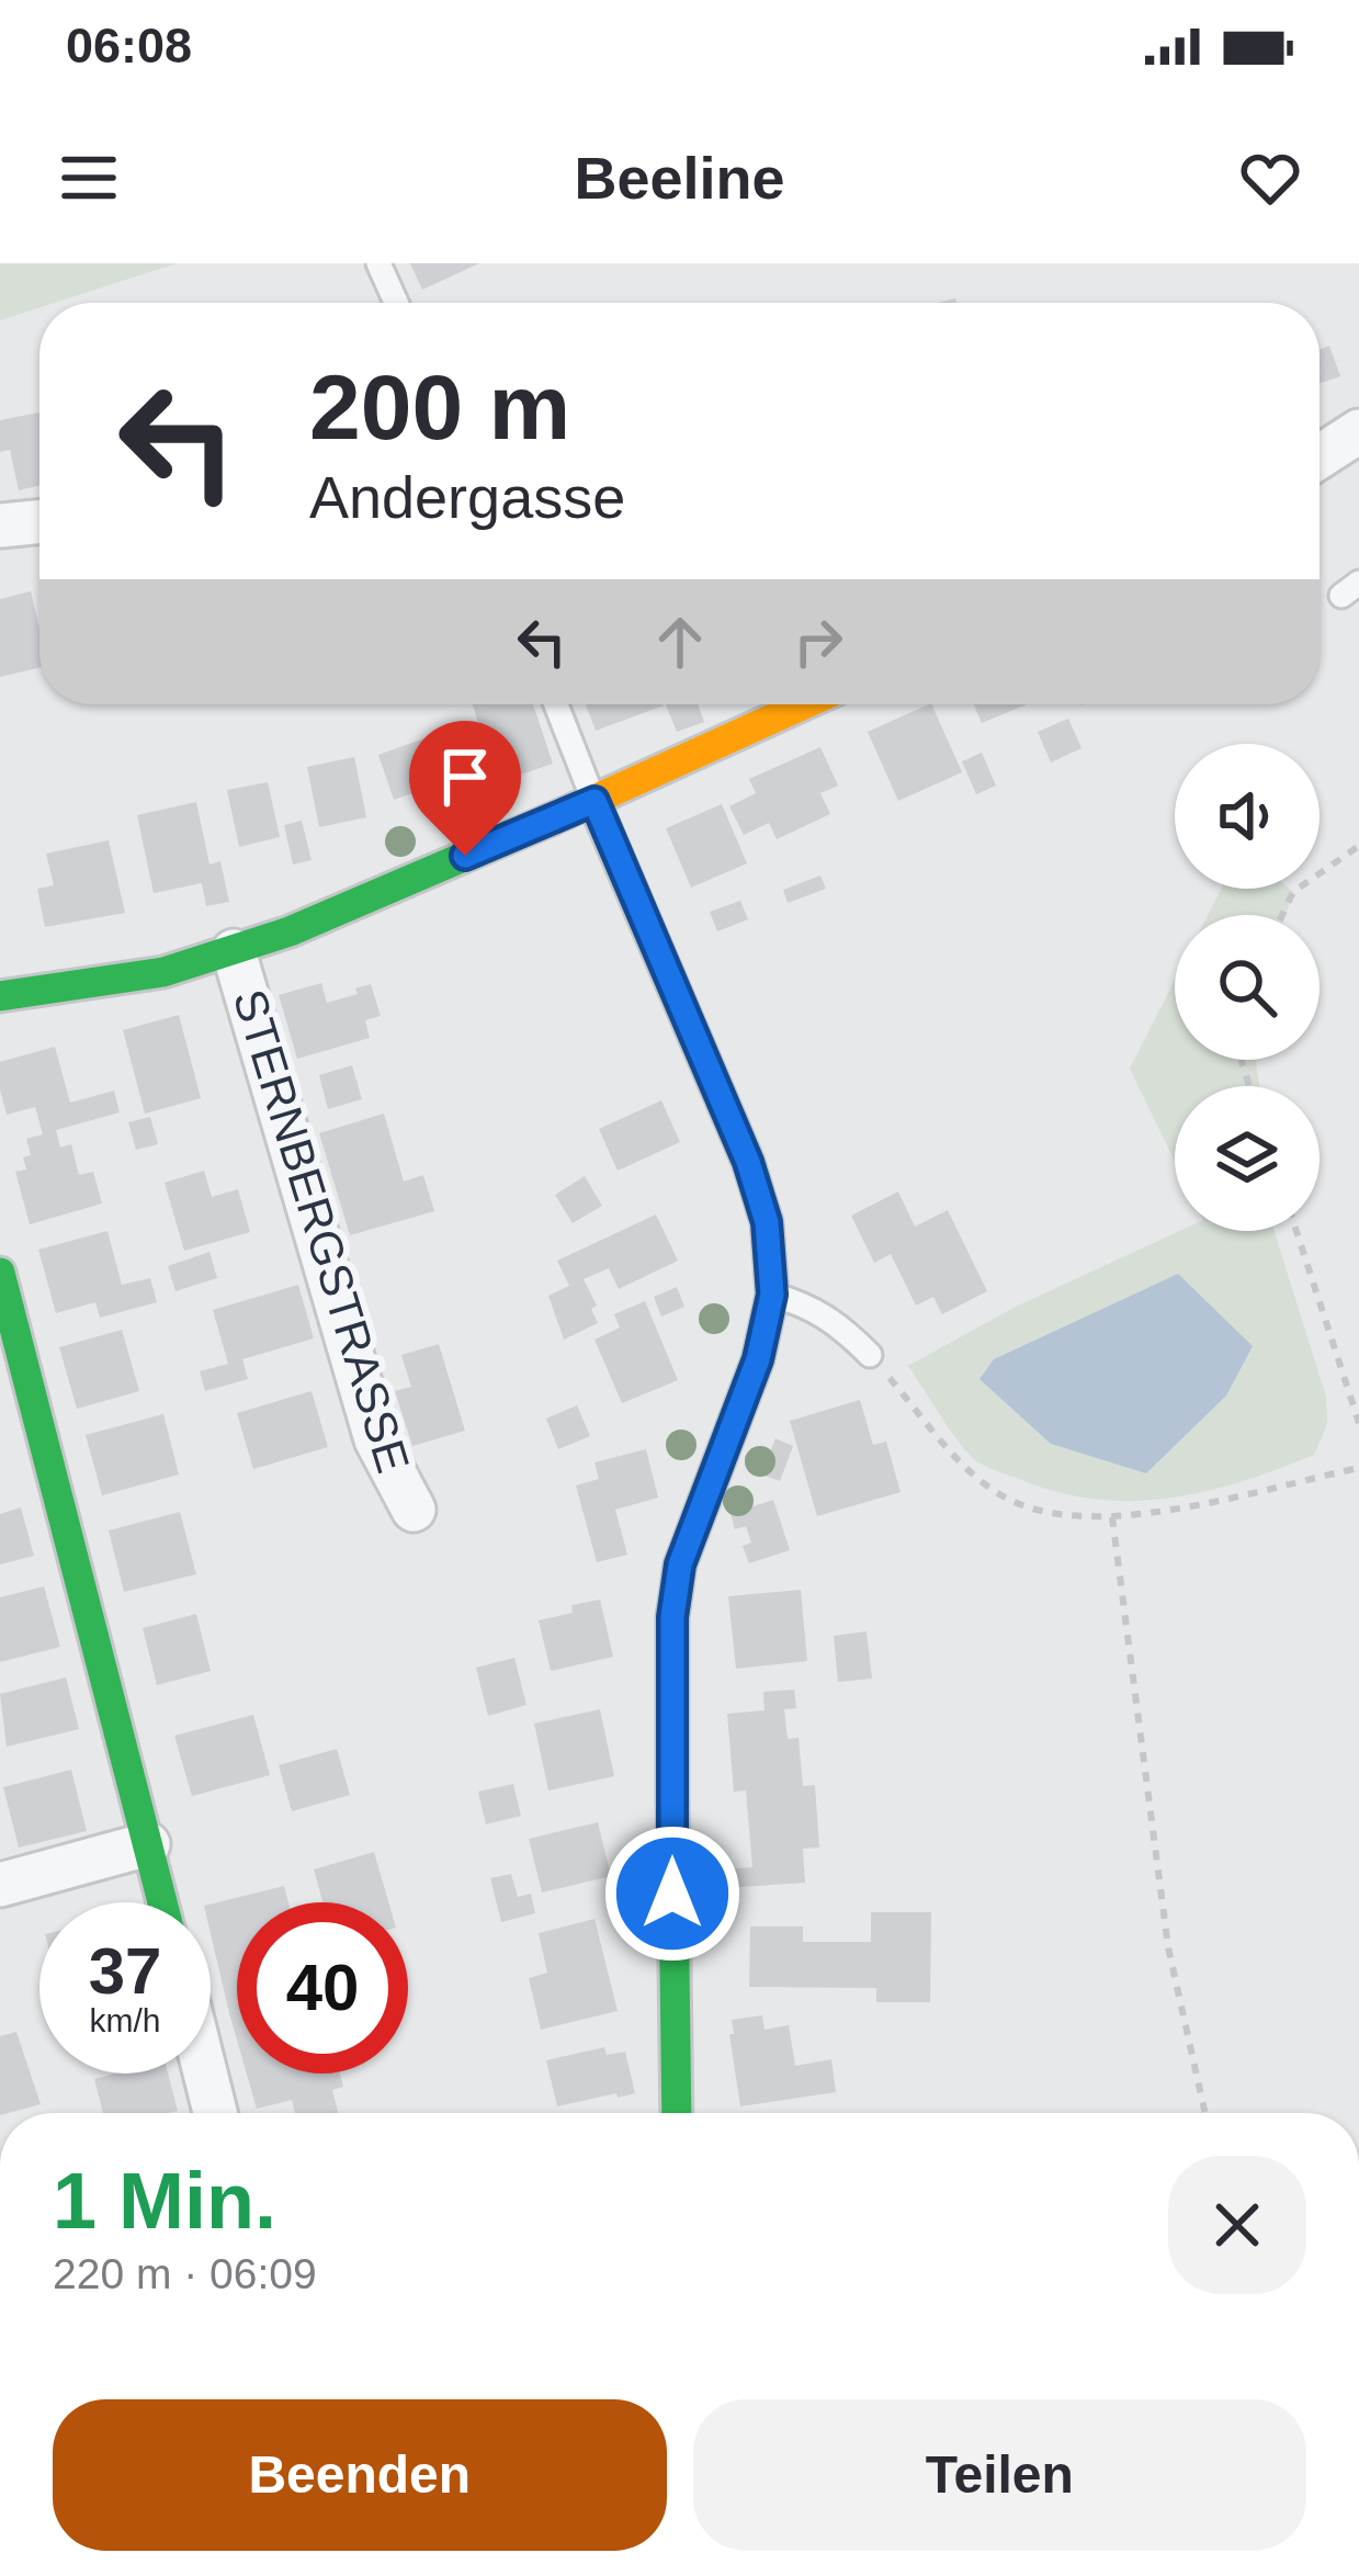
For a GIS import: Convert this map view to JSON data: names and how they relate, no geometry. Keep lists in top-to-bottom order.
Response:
{
  "streets": {
    "street": ["STERNBERGSTRASSE"]
  },
  "page": {
    "status": "06:08",
    "header": "Beeline",
    "turn": ["200 m", "Andergasse"],
    "speed": "37 km/h",
    "limit": "40",
    "heading": ["1 Min.", "220 m · 06:09"],
    "buttons": ["Beenden", "Teilen"]
  }
}
